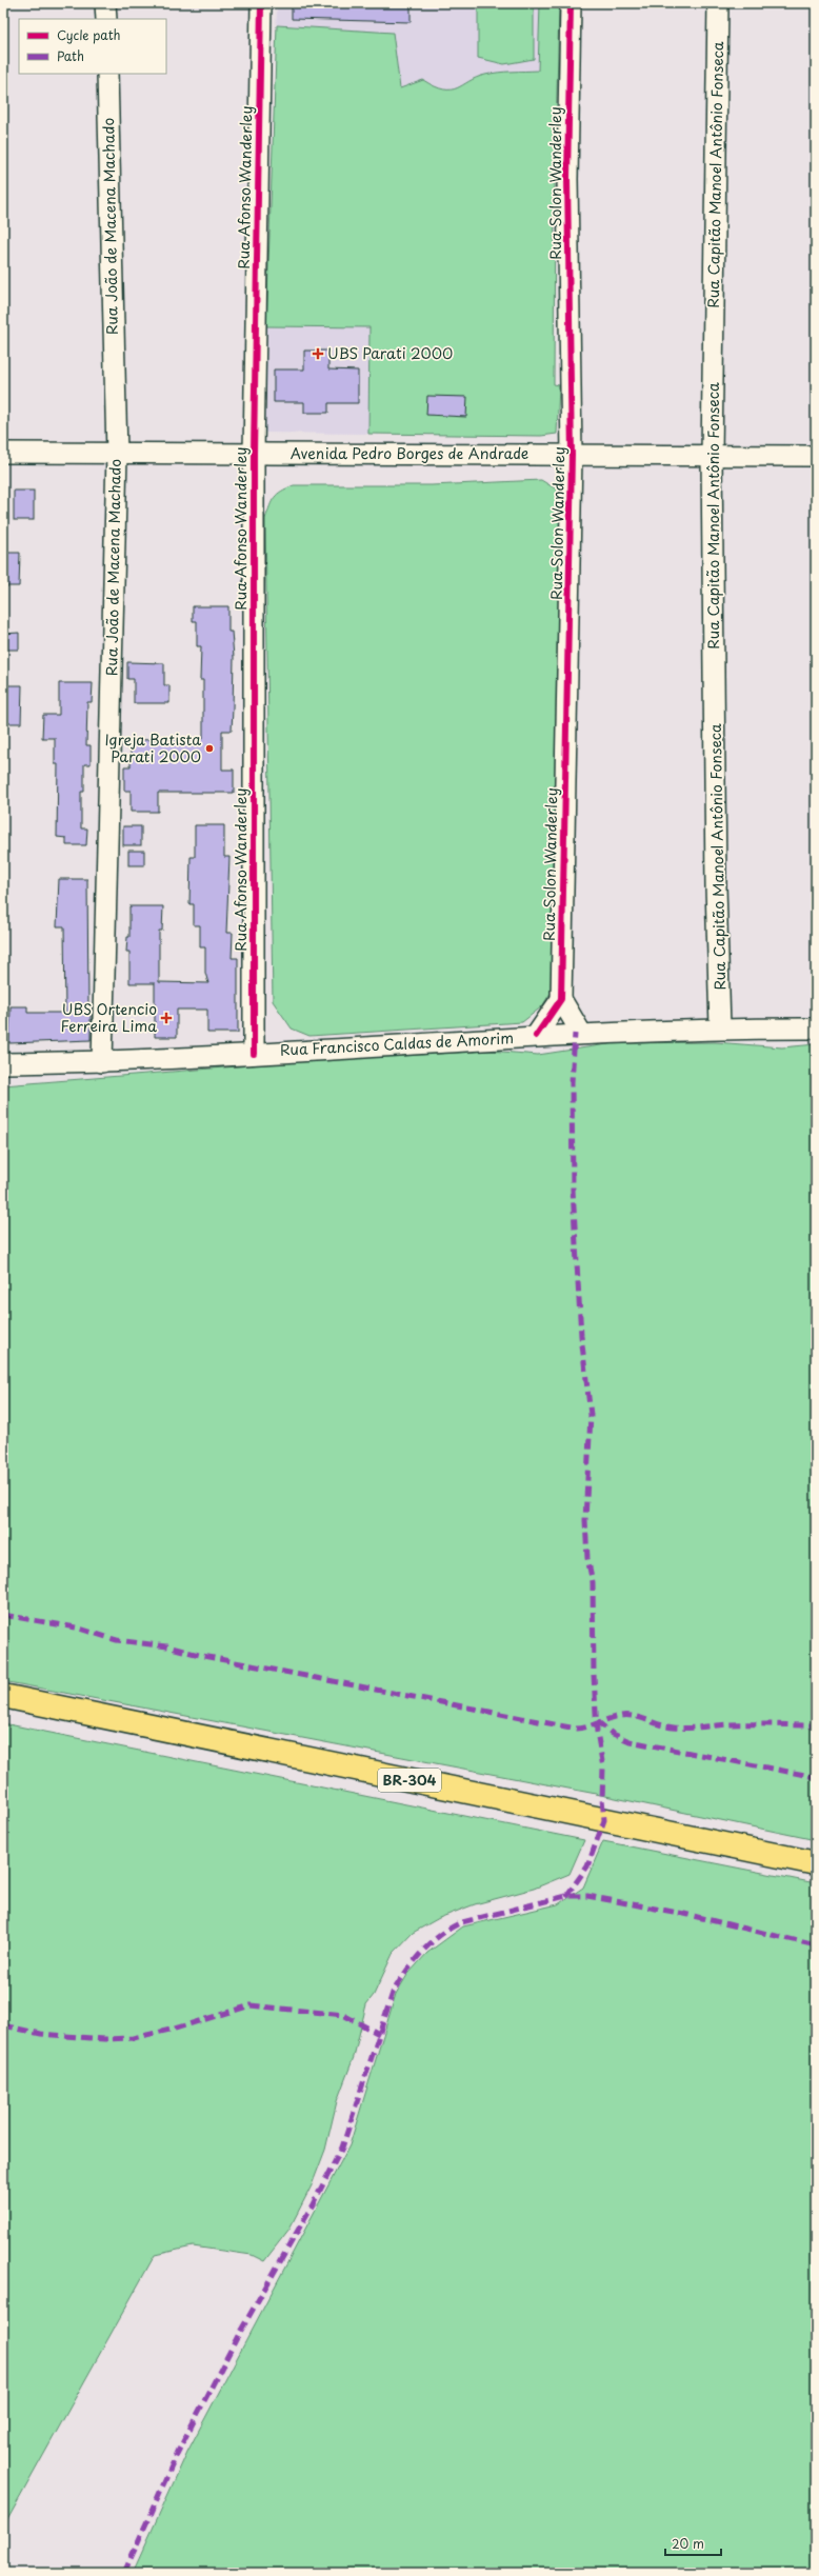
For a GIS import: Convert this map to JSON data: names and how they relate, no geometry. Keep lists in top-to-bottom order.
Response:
{
  "streets": {
    "highway": ["BR-304"],
    "street": [
      "Rua Capitão Manoel Antônio Fonseca",
      "Rua Solon Wanderley",
      "Rua Afonso Wanderley",
      "Rua João de Macena Machado",
      "Avenida Pedro Borges de Andrade",
      "Rua Francisco Caldas de Amorim"
    ]
  },
  "crossings": [
    ["Rua Capitão Manoel Antônio Fonseca", "Avenida Pedro Borges de Andrade"],
    ["Rua Capitão Manoel Antônio Fonseca", "Rua Francisco Caldas de Amorim"],
    ["Rua Solon Wanderley", "Avenida Pedro Borges de Andrade"],
    ["Rua Solon Wanderley", "Rua Francisco Caldas de Amorim"],
    ["Rua Afonso Wanderley", "Avenida Pedro Borges de Andrade"],
    ["Rua Afonso Wanderley", "Rua Francisco Caldas de Amorim"],
    ["Rua João de Macena Machado", "Avenida Pedro Borges de Andrade"],
    ["Rua João de Macena Machado", "Rua Francisco Caldas de Amorim"]
  ],
  "places": {
    "health": ["UBS Parati 2000", "UBS Ortencio Ferreira Lima"],
    "other": ["Igreja Batista Parati 2000"]
  },
  "legend": ["Cycle path", "Path"],
  "scale_bar": "20 m"
}
